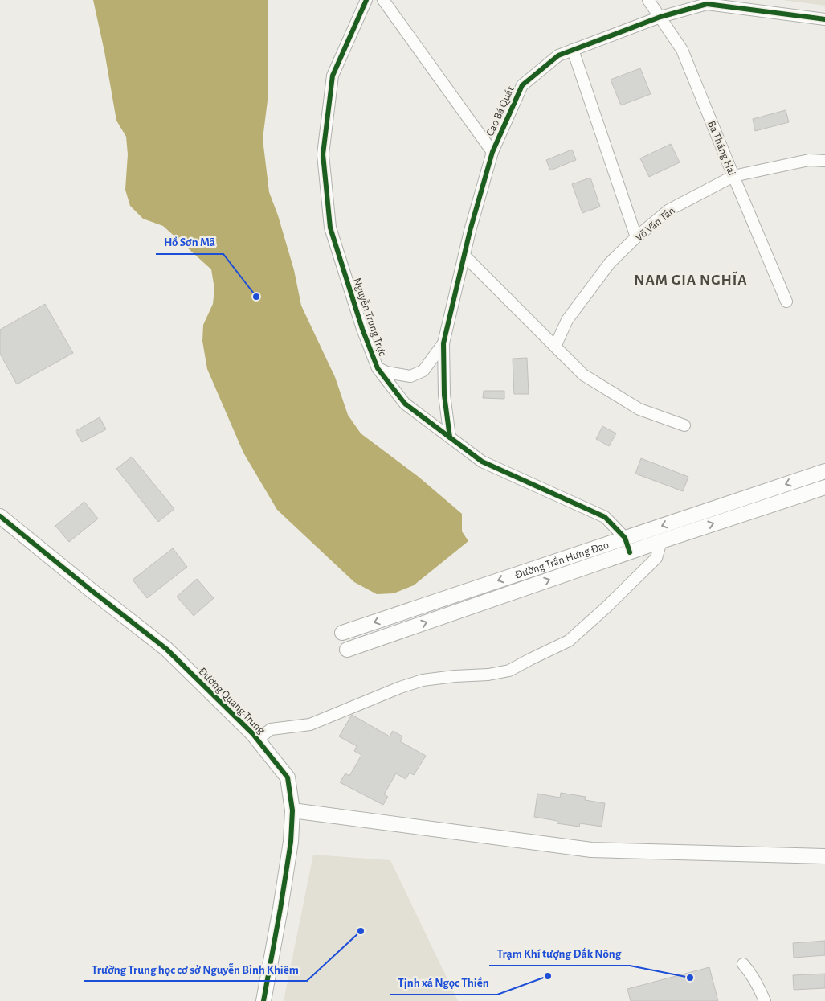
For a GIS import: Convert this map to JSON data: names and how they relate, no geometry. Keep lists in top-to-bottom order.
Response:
{
  "streets": {
    "street": [
      "Cao Bá Quát",
      "Ba Tháng Hai",
      "Võ Văn Tần",
      "Nguyễn Trung Trực",
      "Đường Trần Hưng Đạo",
      "Đường Quang Trung"
    ]
  },
  "crossings": [
    ["Cao Bá Quát", "Ba Tháng Hai"],
    ["Cao Bá Quát", "Nguyễn Trung Trực"],
    ["Ba Tháng Hai", "Võ Văn Tần"],
    ["Nguyễn Trung Trực", "Đường Trần Hưng Đạo"]
  ],
  "districts": ["NAM GIA NGHĨA"],
  "places": [
    "Hồ Sơn Mã",
    "Trường Trung học cơ sở Nguyễn Bỉnh Khiêm",
    "Tịnh xá Ngọc Thiền",
    "Trạm Khí tượng Đắk Nông"
  ]
}
